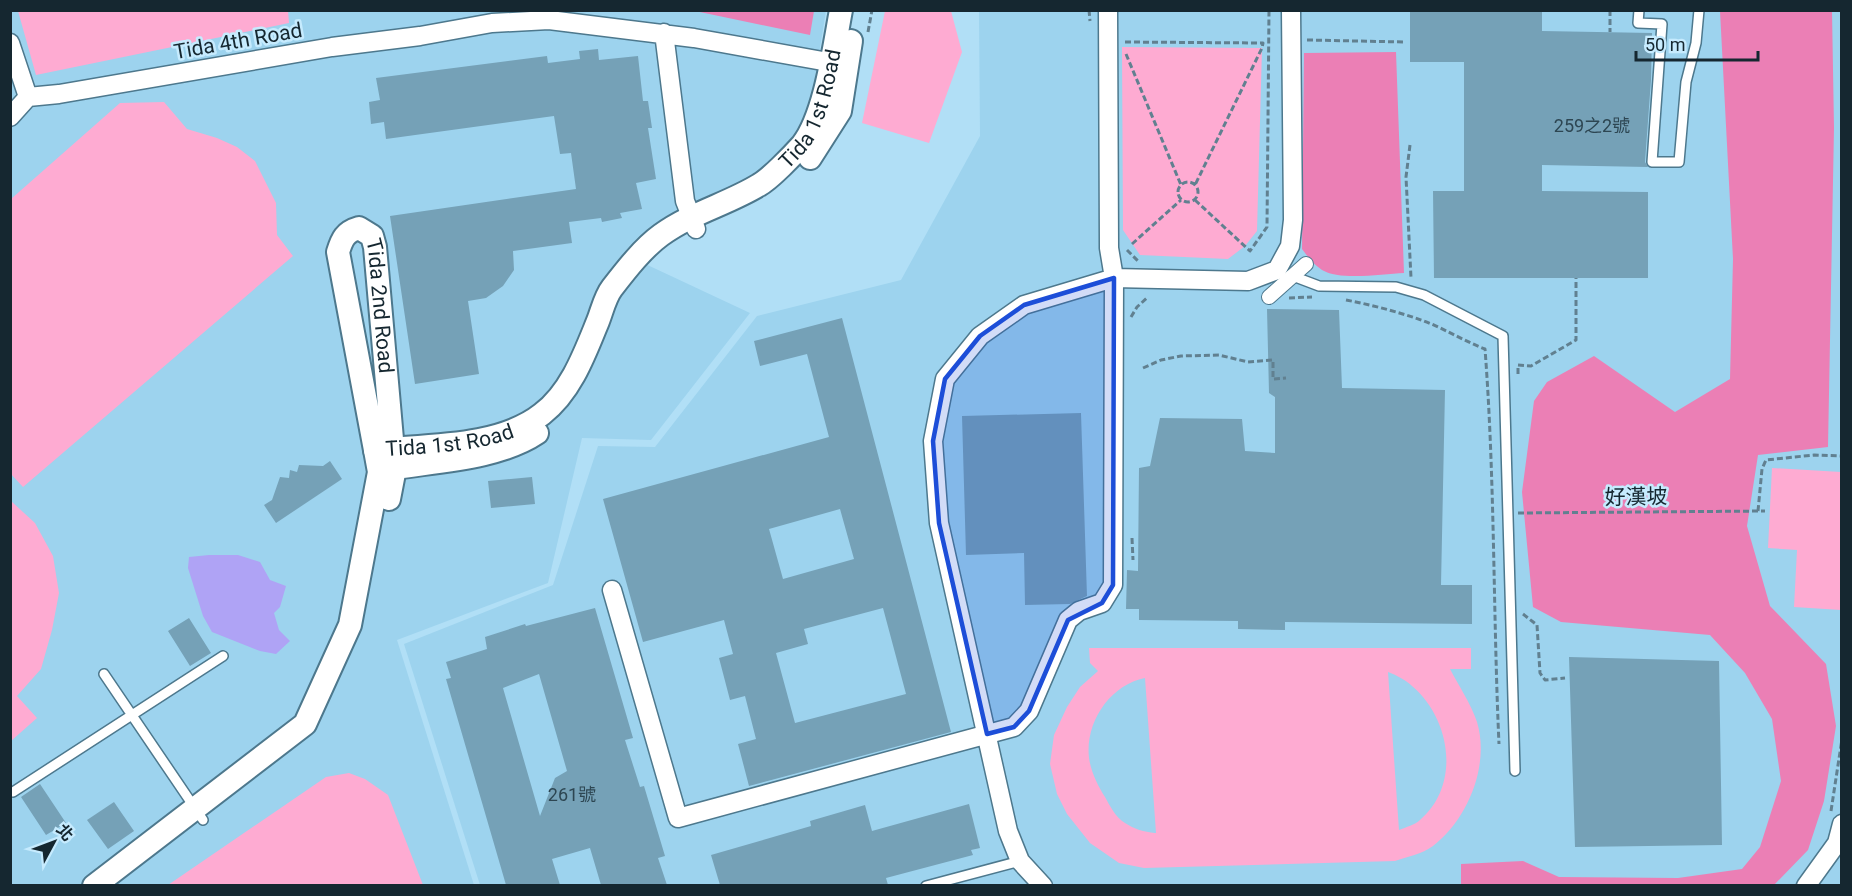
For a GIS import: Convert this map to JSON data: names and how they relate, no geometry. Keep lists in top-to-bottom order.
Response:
{
  "streets": {
    "street": ["Tida 4th Road", "Tida 1st Road", "Tida 2nd Road"],
    "path": ["好漢坡"]
  },
  "crossings": [
    ["Tida 4th Road", "Tida 1st Road"],
    ["Tida 1st Road", "Tida 2nd Road"]
  ],
  "house_numbers": ["259之2號", "261號"],
  "scale_bar": "50 m",
  "north": "top right"
}
